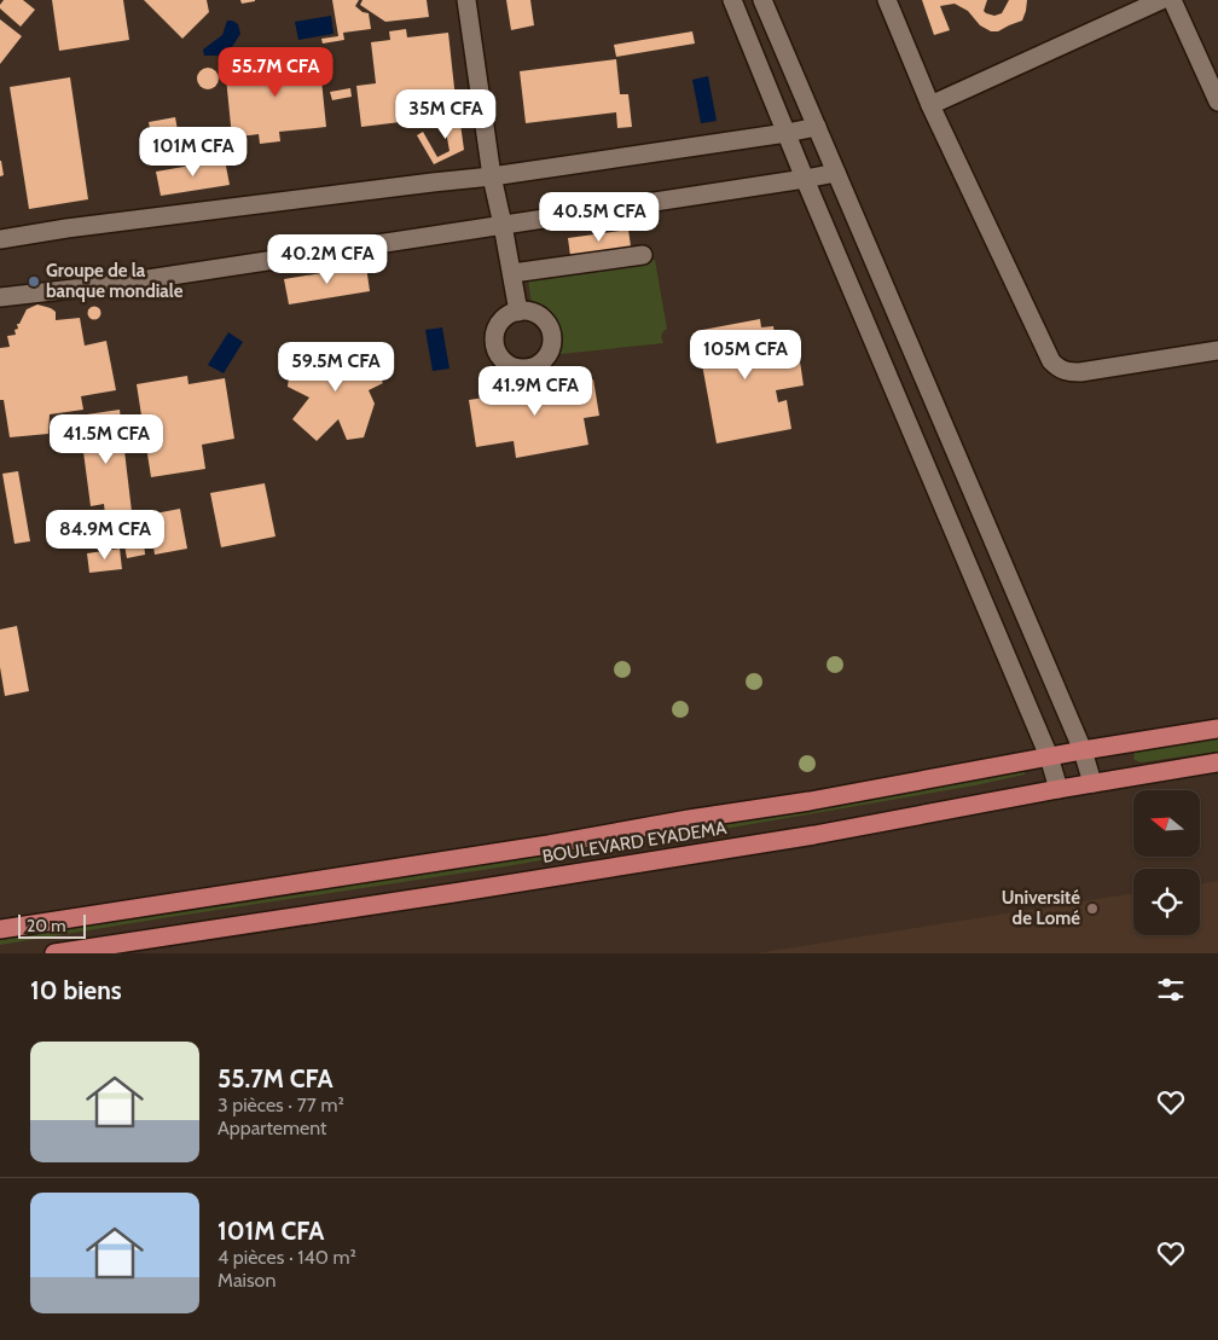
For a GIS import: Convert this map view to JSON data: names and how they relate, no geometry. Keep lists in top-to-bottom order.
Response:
{
  "streets": {
    "highway": ["BOULEVARD EYADEMA"]
  },
  "places": ["Groupe de la banque mondiale", "Université de Lomé"],
  "scale_bar": "20 m",
  "north": "left",
  "page": {
    "price": [
      "55.7M CFA",
      "35M CFA",
      "101M CFA",
      "40.5M CFA",
      "40.2M CFA",
      "105M CFA",
      "59.5M CFA",
      "41.9M CFA",
      "41.5M CFA",
      "84.9M CFA"
    ],
    "scale": "20 m",
    "heading": "10 biens",
    "list": [
      {
        "name": "55.7M CFA",
        "note": "3 pièces · 77 m² · Appartement"
      },
      {
        "name": "101M CFA",
        "note": "4 pièces · 140 m² · Maison"
      }
    ]
  }
}
